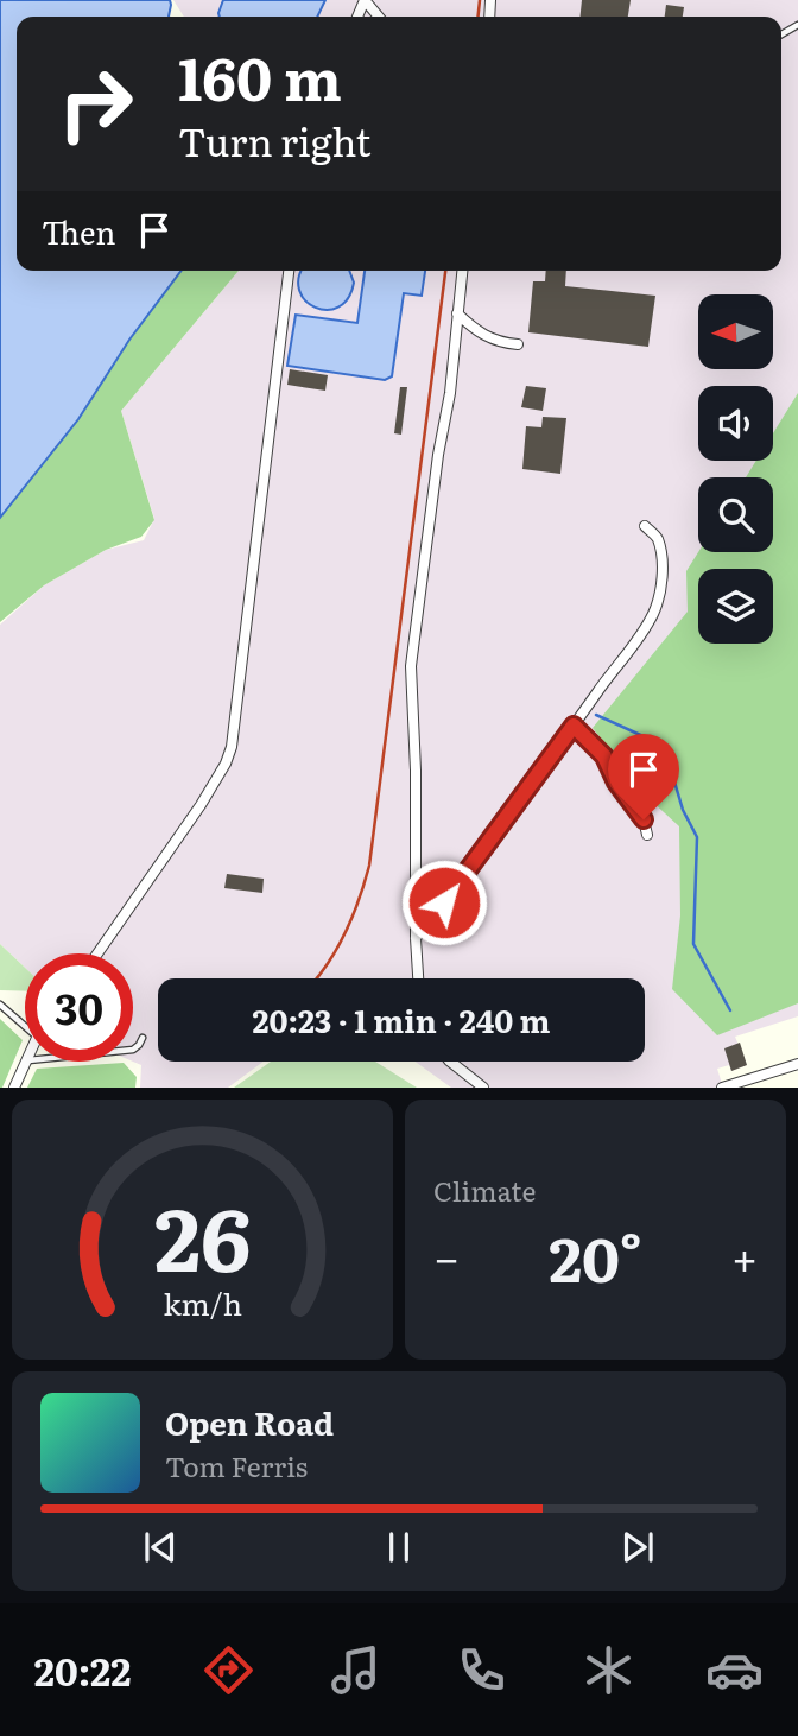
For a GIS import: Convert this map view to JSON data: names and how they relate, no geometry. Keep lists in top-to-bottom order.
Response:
{
  "north": "left",
  "page": {
    "turn": ["160 m", "Turn right"],
    "then": "Then",
    "limit": "30",
    "trip": "20:23 · 1 min · 240 m",
    "tile": "Climate",
    "heat": ["−", "20°", "+"],
    "song": ["Open Road", "Tom Ferris"],
    "tabs": "20:22",
    "gauge": ["26", "km/h"]
  }
}
